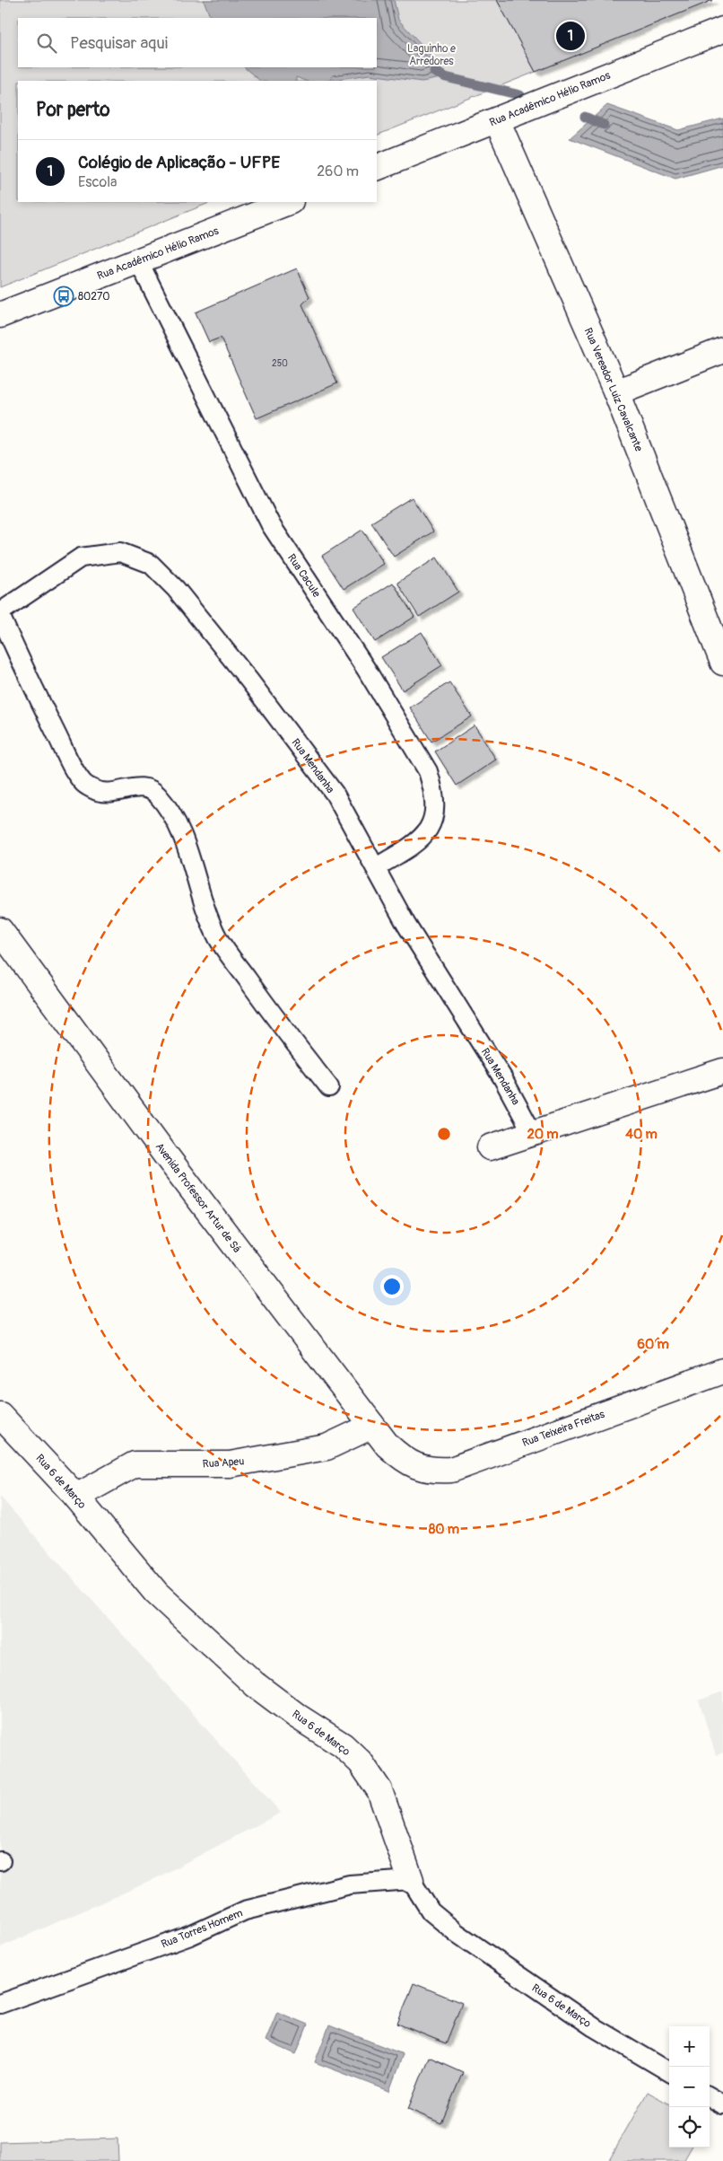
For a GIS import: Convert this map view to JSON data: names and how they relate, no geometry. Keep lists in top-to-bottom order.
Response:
{
  "streets": {
    "street": [
      "Rua Acadêmico Hélio Ramos",
      "Rua Vereador Luiz Cavalcante",
      "Avenida Professor Artur de Sá",
      "Rua Teixeira Freitas",
      "Rua Apeu",
      "Rua 6 de Março"
    ],
    "lane": ["Rua Cacule", "Rua Mendanha", "Rua Torres Homem"]
  },
  "crossings": [
    ["Rua Acadêmico Hélio Ramos", "Rua Vereador Luiz Cavalcante"],
    ["Rua Acadêmico Hélio Ramos", "Rua Cacule"],
    ["Rua Cacule", "Rua Mendanha"],
    ["Avenida Professor Artur de Sá", "Rua Teixeira Freitas"],
    ["Avenida Professor Artur de Sá", "Rua Apeu"],
    ["Rua Apeu", "Rua 6 de Março"],
    ["Rua 6 de Março", "Rua Torres Homem"]
  ],
  "parks": ["Laguinho e Arredores"],
  "places": {
    "bus stop": ["80270"]
  },
  "house_numbers": ["250"],
  "page": {
    "search": "Pesquisar aqui",
    "pins": "1",
    "heading": "Por perto",
    "list": [
      {
        "mark": "1",
        "name": "Colégio de Aplicação - UFPE",
        "note": "Escola",
        "value": "260 m"
      }
    ],
    "map_buttons": ["+", "−"]
  },
  "rings": [
    "20 m",
    "40 m",
    "60 m",
    "80 m"
  ]
}
